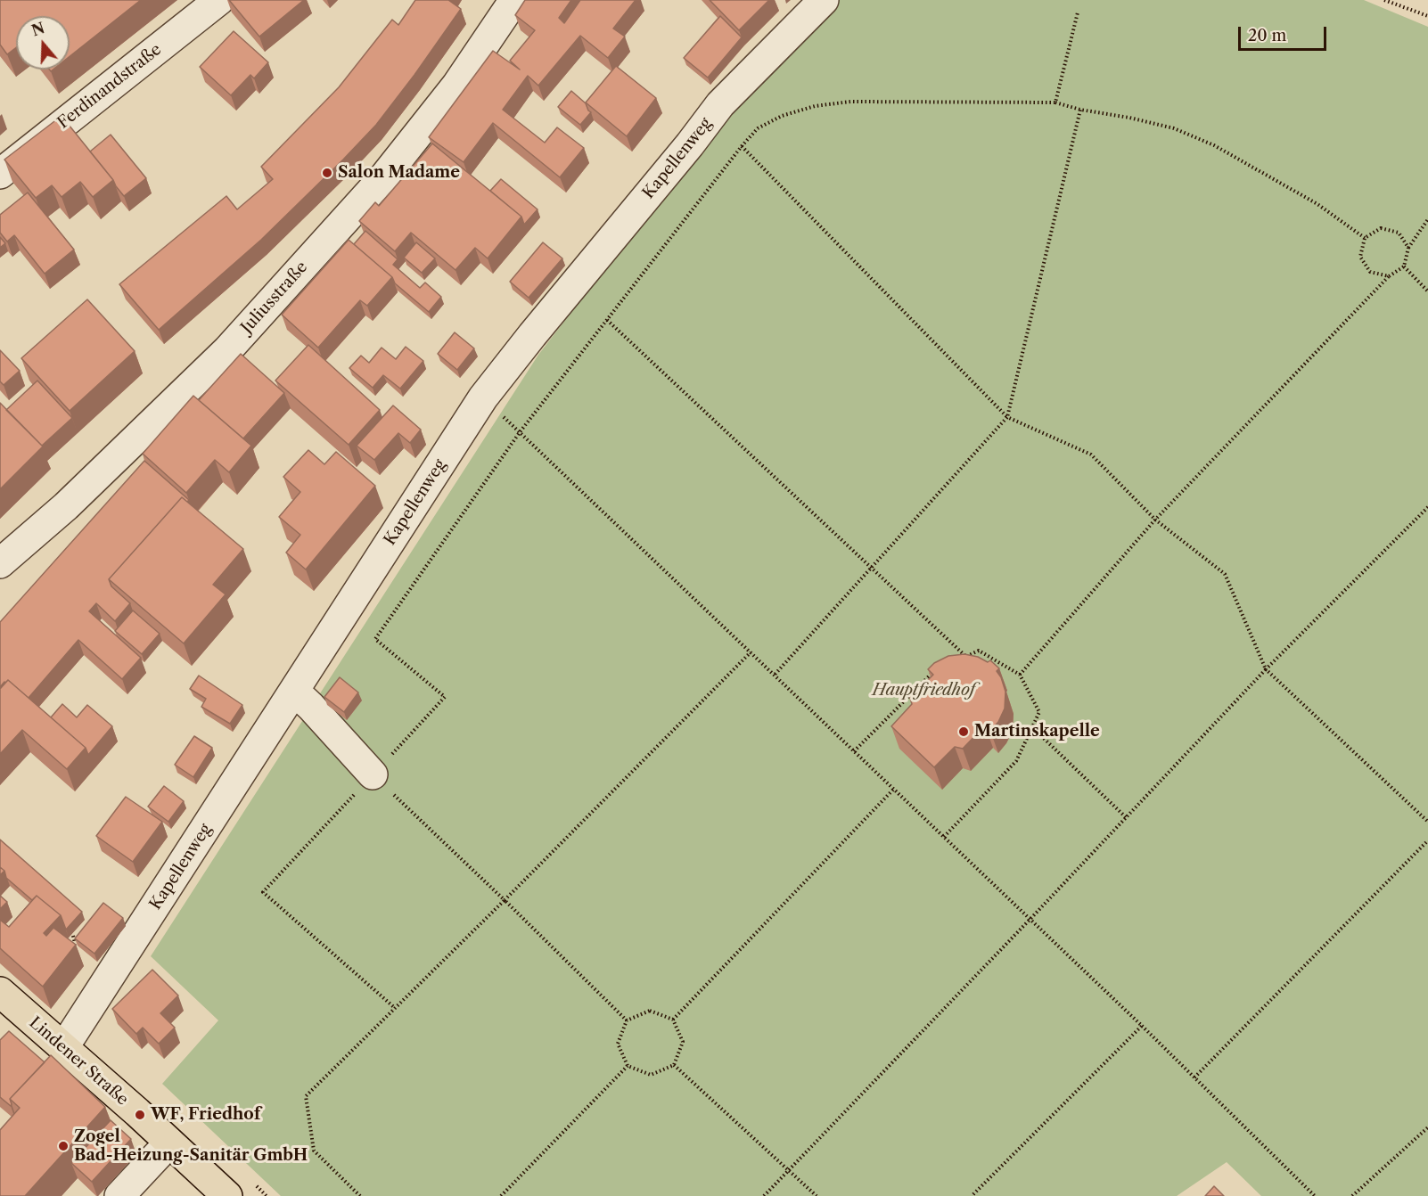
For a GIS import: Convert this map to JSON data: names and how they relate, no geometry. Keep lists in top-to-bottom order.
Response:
{
  "streets": {
    "main road": ["Lindener Straße"],
    "street": ["Ferdinandstraße", "Kapellenweg", "Juliusstraße"]
  },
  "crossings": [
    ["Kapellenweg", "Lindener Straße"]
  ],
  "parks": ["Hauptfriedhof"],
  "places": [
    "Salon Madame",
    "Martinskapelle",
    "WF, Friedhof",
    "Zogel Bad-Heizung-Sanitär GmbH"
  ],
  "scale_bar": "20 m",
  "north": "top"
}
